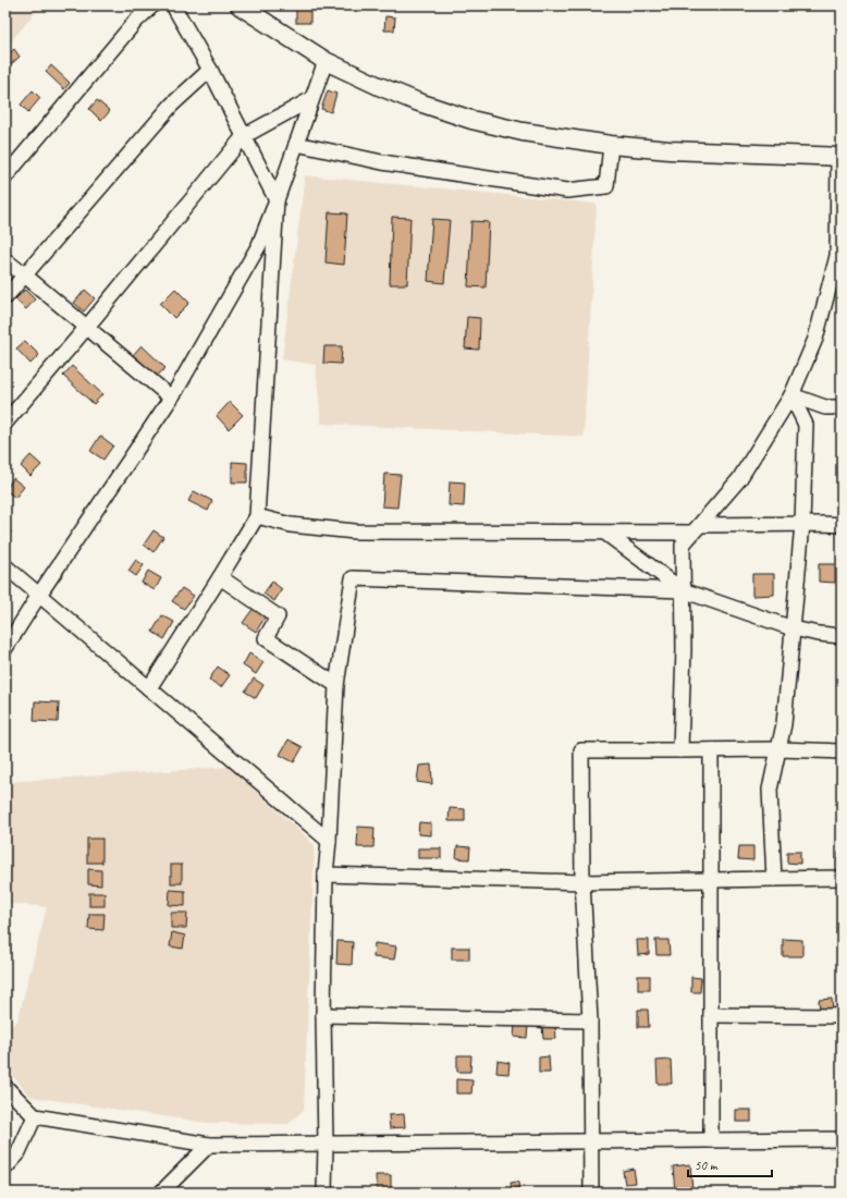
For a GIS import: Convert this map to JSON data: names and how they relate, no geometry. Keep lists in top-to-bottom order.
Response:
{
  "scale_bar": "50 m"
}
